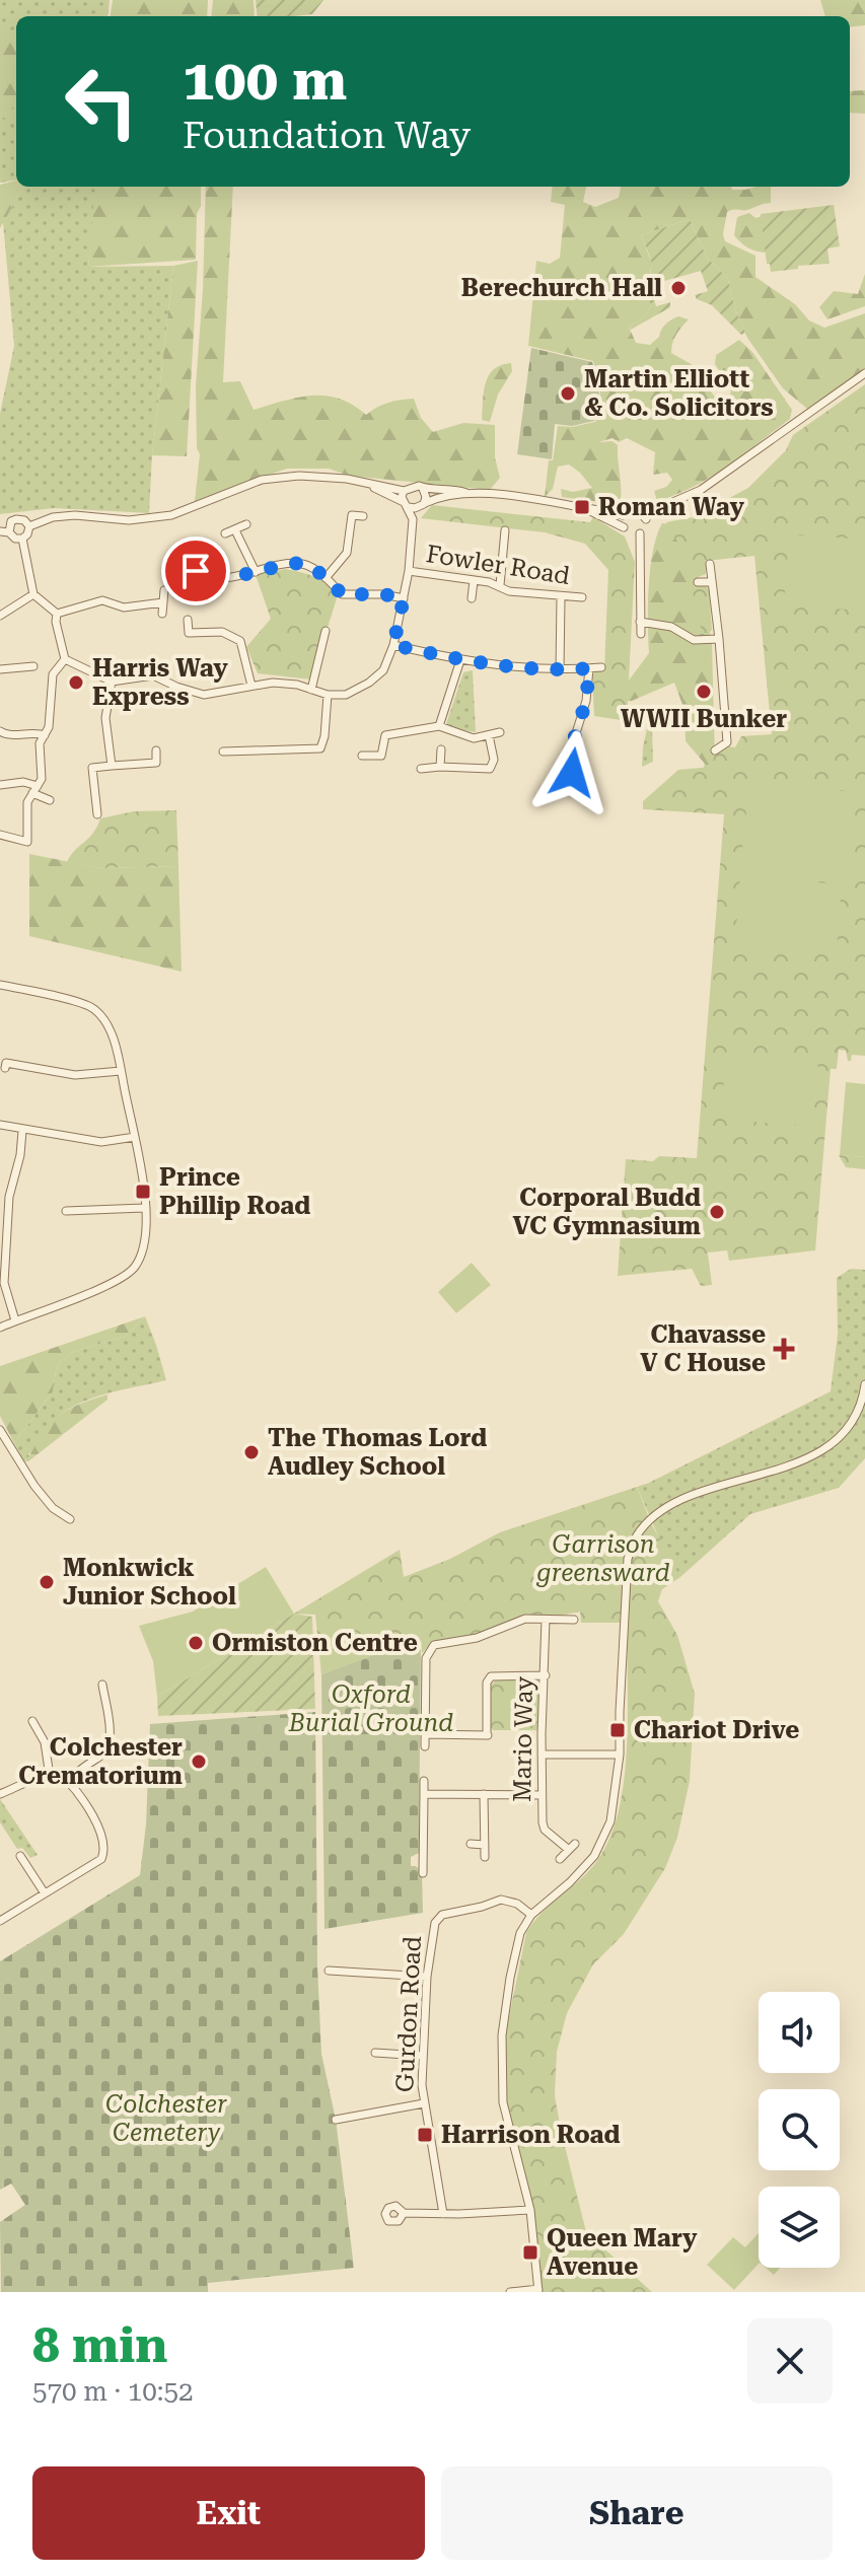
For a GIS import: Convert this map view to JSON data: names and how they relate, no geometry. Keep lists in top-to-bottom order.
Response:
{
  "streets": {
    "street": ["Fowler Road", "Mario Way", "Gurdon Road"]
  },
  "parks": ["Garrison greensward", "Oxford Burial Ground", "Colchester Cemetery"],
  "places": {
    "other": [
      "Berechurch Hall",
      "Martin Elliott & Co. Solicitors",
      "Harris Way Express",
      "WWII Bunker",
      "Corporal Budd VC Gymnasium",
      "The Thomas Lord Audley School",
      "Monkwick Junior School",
      "Ormiston Centre",
      "Colchester Crematorium"
    ],
    "transit": [
      "Roman Way",
      "Prince Phillip Road",
      "Chariot Drive",
      "Harrison Road",
      "Queen Mary Avenue"
    ],
    "health": ["Chavasse V C House"]
  },
  "page": {
    "turn": ["100 m", "Foundation Way"],
    "heading": ["8 min", "570 m · 10:52"],
    "buttons": ["Exit", "Share"]
  }
}
